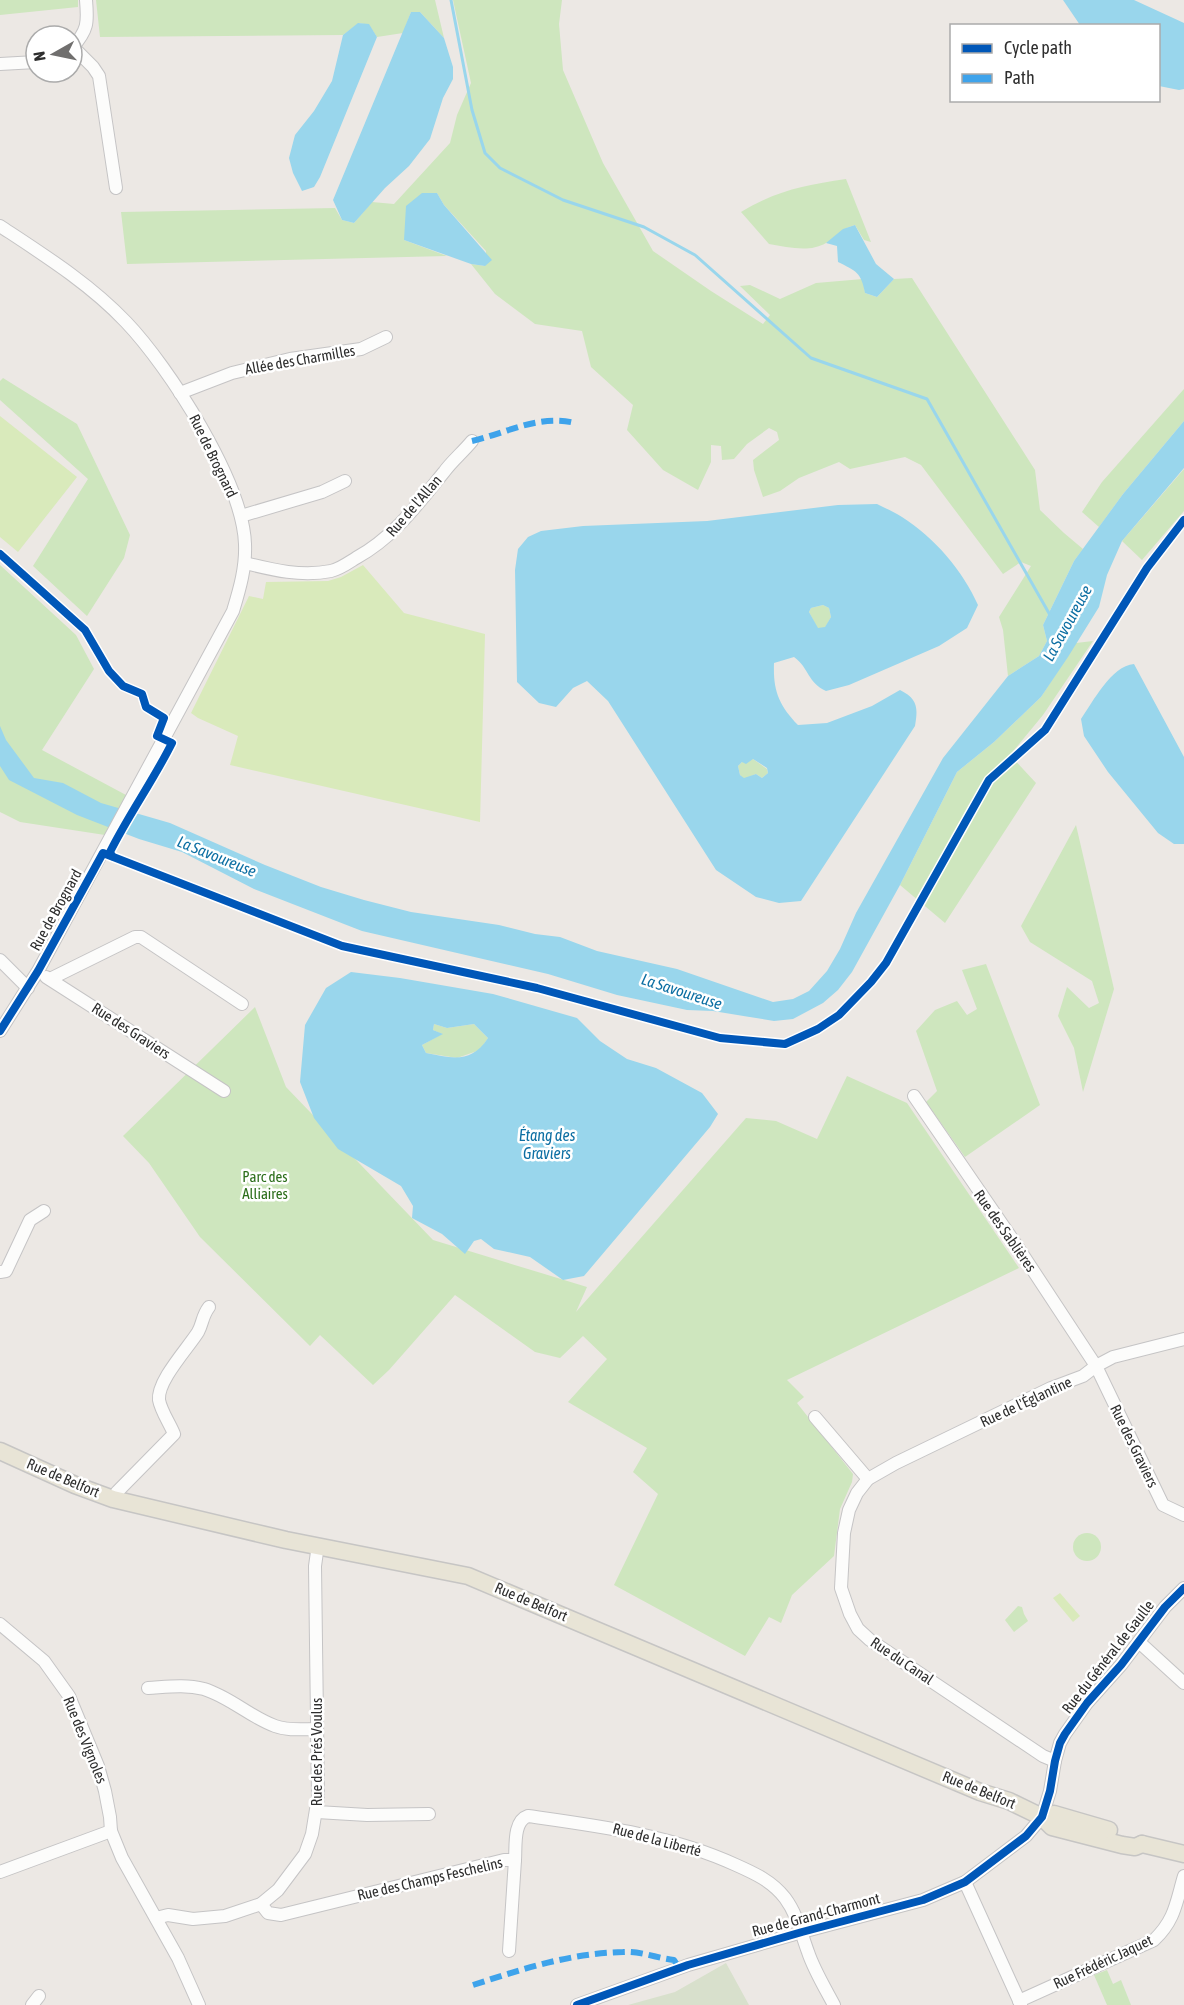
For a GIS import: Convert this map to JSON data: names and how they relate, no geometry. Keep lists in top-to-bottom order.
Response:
{
  "streets": {
    "main road": ["Rue de Belfort"],
    "street": [
      "Allée des Charmilles",
      "Rue de Brognard",
      "Rue de l'Allan",
      "Rue des Graviers",
      "Rue des Sablières",
      "Rue de l'Églantine",
      "Rue du Général de Gaulle",
      "Rue du Canal",
      "Rue des Vignoles",
      "Rue des Prés Voulus",
      "Rue de la Liberté",
      "Rue des Champs Feschelins",
      "Rue de Grand-Charmont",
      "Rue Frédéric Jaquet"
    ]
  },
  "crossings": [
    ["Allée des Charmilles", "Rue de Brognard"],
    ["Rue de Brognard", "Rue de l'Allan"],
    ["Rue de Brognard", "Rue des Graviers"],
    ["Rue des Graviers", "Rue des Sablières"],
    ["Rue des Graviers", "Rue de l'Églantine"],
    ["Rue des Sablières", "Rue de l'Églantine"],
    ["Rue de l'Églantine", "Rue du Canal"],
    ["Rue de Belfort", "Rue du Général de Gaulle"],
    ["Rue de Belfort", "Rue des Prés Voulus"],
    ["Rue de Belfort", "Rue de Grand-Charmont"],
    ["Rue du Général de Gaulle", "Rue du Canal"],
    ["Rue du Général de Gaulle", "Rue de Grand-Charmont"],
    ["Rue des Vignoles", "Rue des Prés Voulus"],
    ["Rue des Prés Voulus", "Rue des Champs Feschelins"],
    ["Rue de la Liberté", "Rue des Champs Feschelins"],
    ["Rue de la Liberté", "Rue de Grand-Charmont"]
  ],
  "water": ["La Savoureuse", "Étang des Graviers"],
  "parks": ["Parc des Alliaires"],
  "legend": ["Cycle path", "Path"],
  "north": "left"
}
